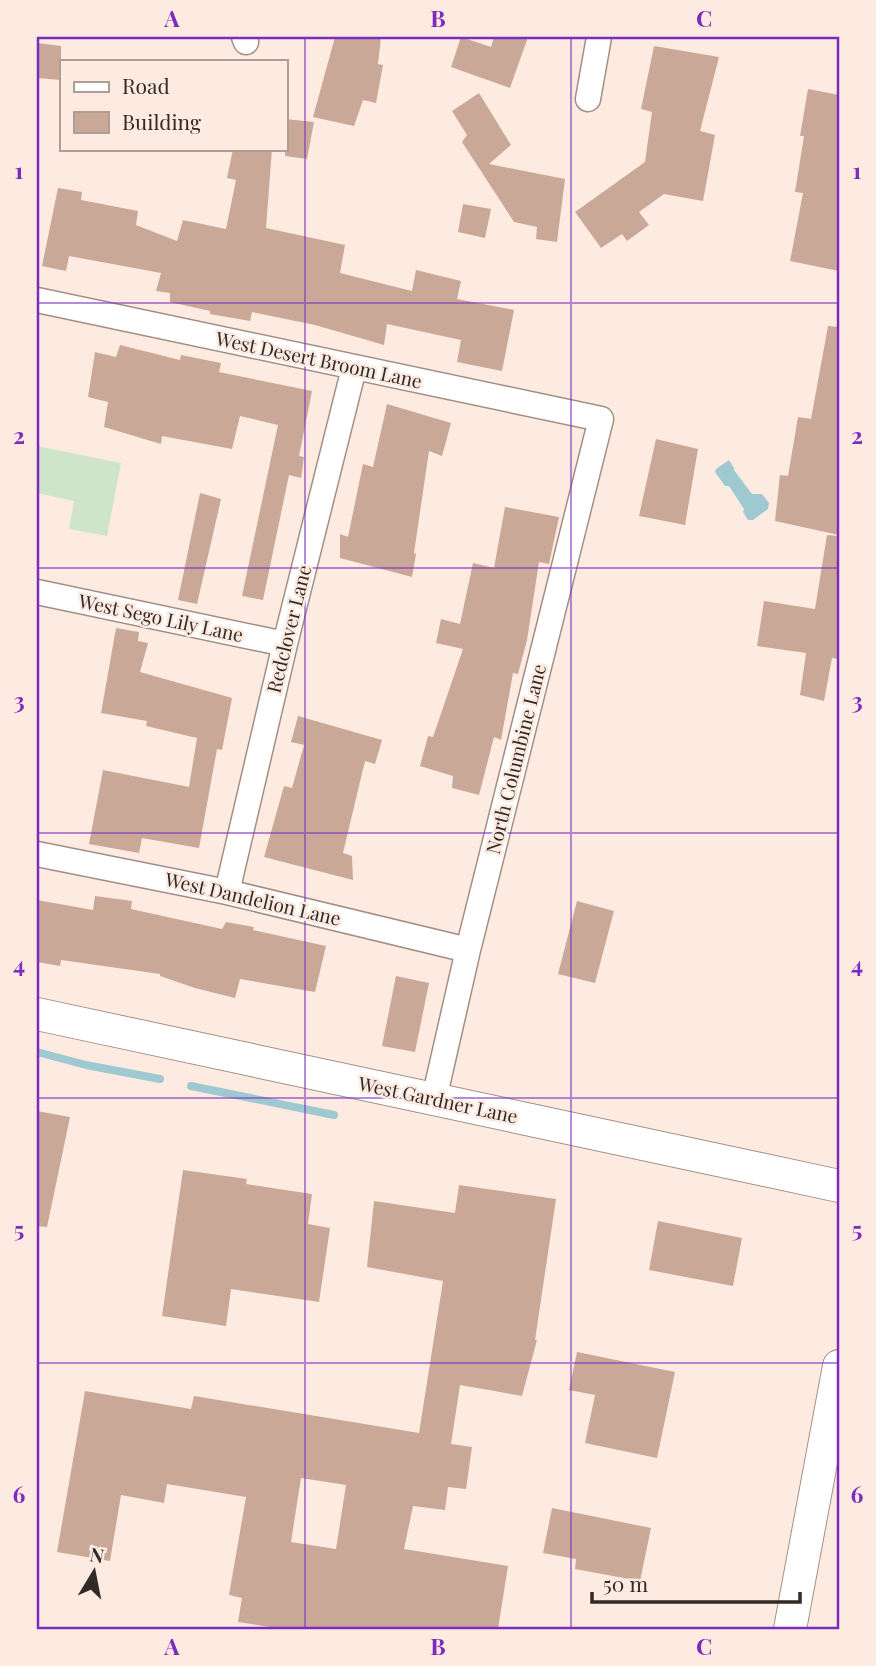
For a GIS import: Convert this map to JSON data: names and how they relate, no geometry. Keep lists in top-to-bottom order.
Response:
{
  "streets": {
    "street": [
      "West Desert Broom Lane",
      "West Sego Lily Lane",
      "Redclover Lane",
      "North Columbine Lane",
      "West Dandelion Lane",
      "West Gardner Lane"
    ]
  },
  "crossings": [
    ["West Desert Broom Lane", "Redclover Lane"],
    ["West Desert Broom Lane", "North Columbine Lane"],
    ["West Sego Lily Lane", "Redclover Lane"],
    ["Redclover Lane", "West Dandelion Lane"],
    ["North Columbine Lane", "West Dandelion Lane"],
    ["North Columbine Lane", "West Gardner Lane"]
  ],
  "legend": ["Road", "Building"],
  "scale_bar": "50 m",
  "north": "top",
  "grid": {
    "columns": ["A", "B", "C"],
    "rows": [
      "1",
      "2",
      "3",
      "4",
      "5",
      "6"
    ]
  }
}
